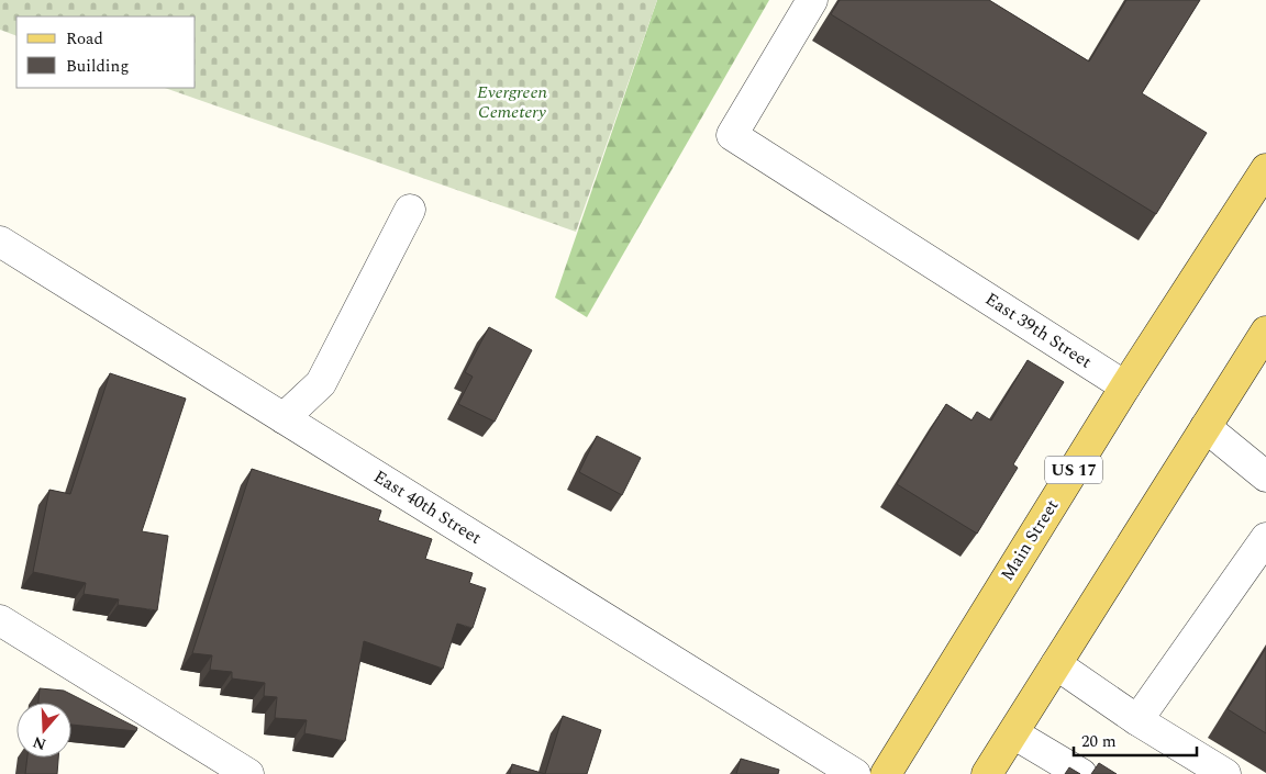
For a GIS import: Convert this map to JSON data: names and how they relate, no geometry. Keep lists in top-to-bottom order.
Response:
{
  "streets": {
    "main road": ["US 17", "Main Street"],
    "street": ["East 39th Street", "East 40th Street"]
  },
  "crossings": [
    ["East 39th Street", "Main Street"]
  ],
  "parks": ["Evergreen Cemetery"],
  "legend": ["Road", "Building"],
  "scale_bar": "20 m",
  "north": "bottom"
}
